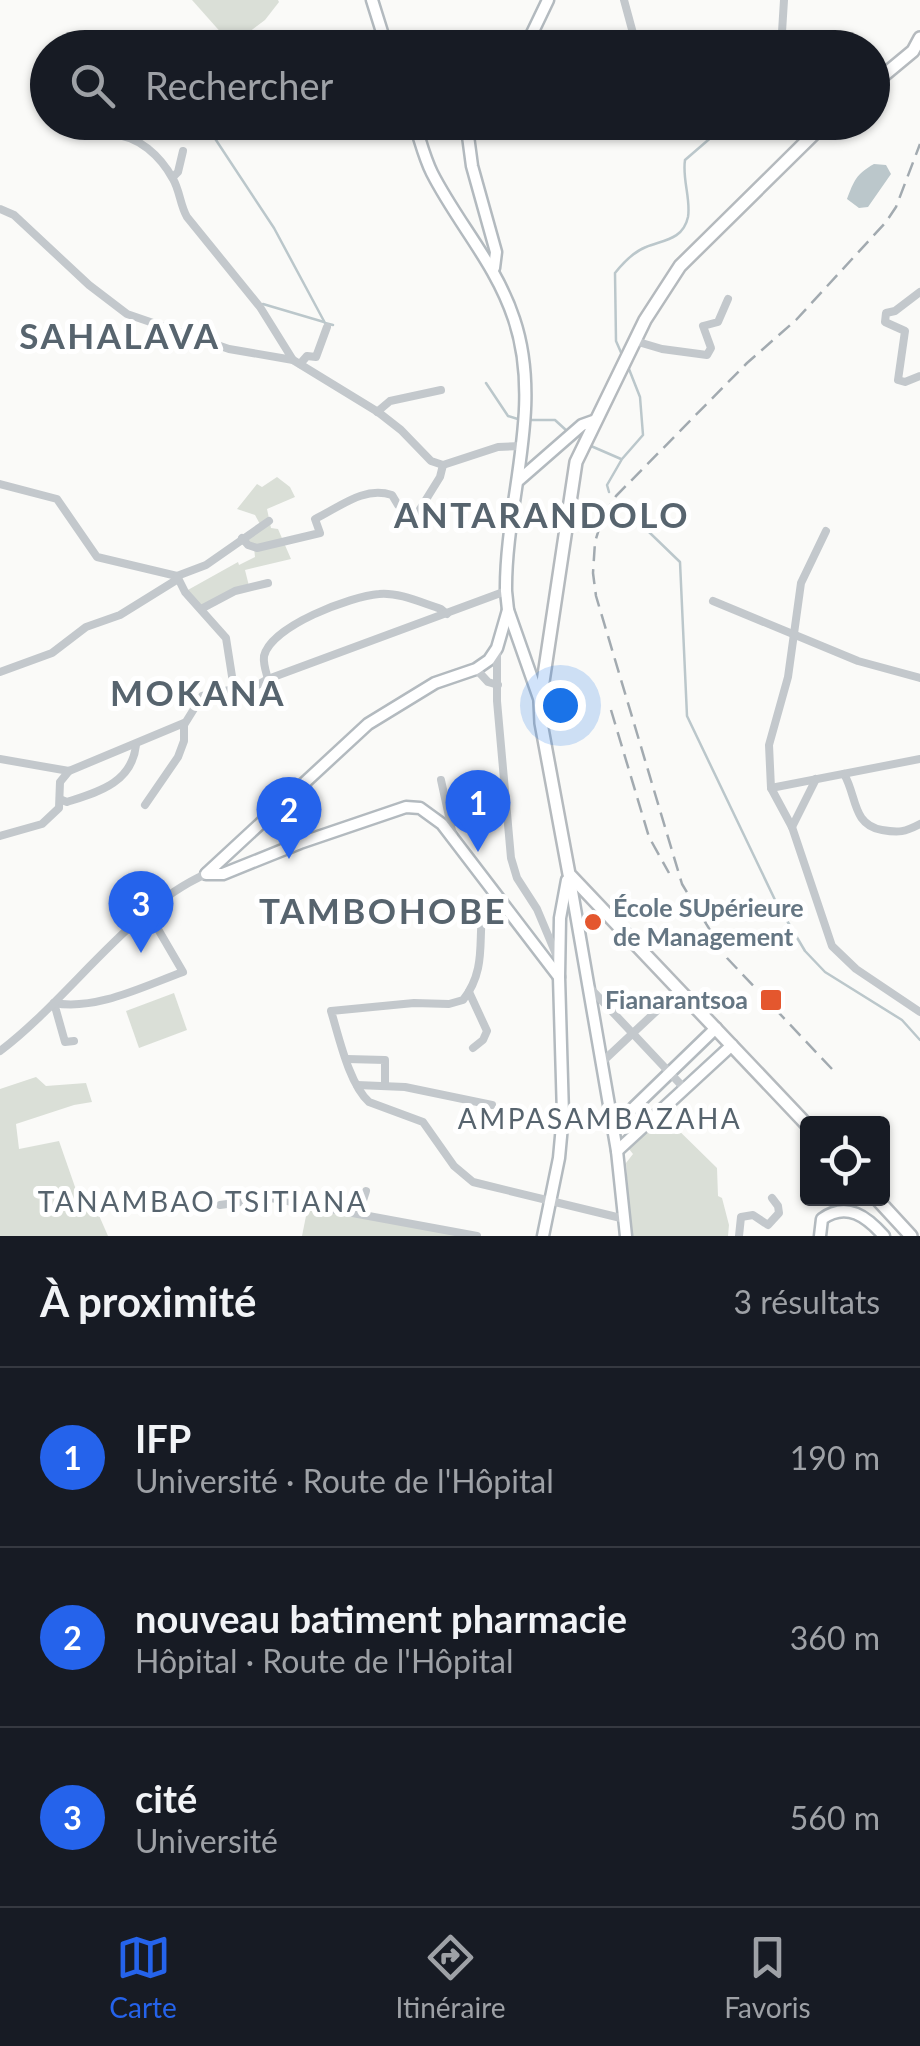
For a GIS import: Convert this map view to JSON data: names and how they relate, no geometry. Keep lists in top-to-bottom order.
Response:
{
  "districts": [
    "SAHALAVA",
    "ANTARANDOLO",
    "MOKANA",
    "TAMBOHOBE",
    "AMPASAMBAZAHA",
    "TANAMBAO TSITIANA"
  ],
  "places": {
    "other": ["École SUpérieure de Management"],
    "transit": ["Fianarantsoa"]
  },
  "page": {
    "search": "Rechercher",
    "pins": ["1", "2", "3"],
    "heading": ["À proximité", "3 résultats"],
    "list": [
      {
        "mark": "1",
        "name": "IFP",
        "note": "Université · Route de l'Hôpital",
        "value": "190 m"
      },
      {
        "mark": "2",
        "name": "nouveau batiment pharmacie",
        "note": "Hôpital · Route de l'Hôpital",
        "value": "360 m"
      },
      {
        "mark": "3",
        "name": "cité",
        "note": "Université",
        "value": "560 m"
      }
    ],
    "nav": ["Carte", "Itinéraire", "Favoris"]
  }
}
